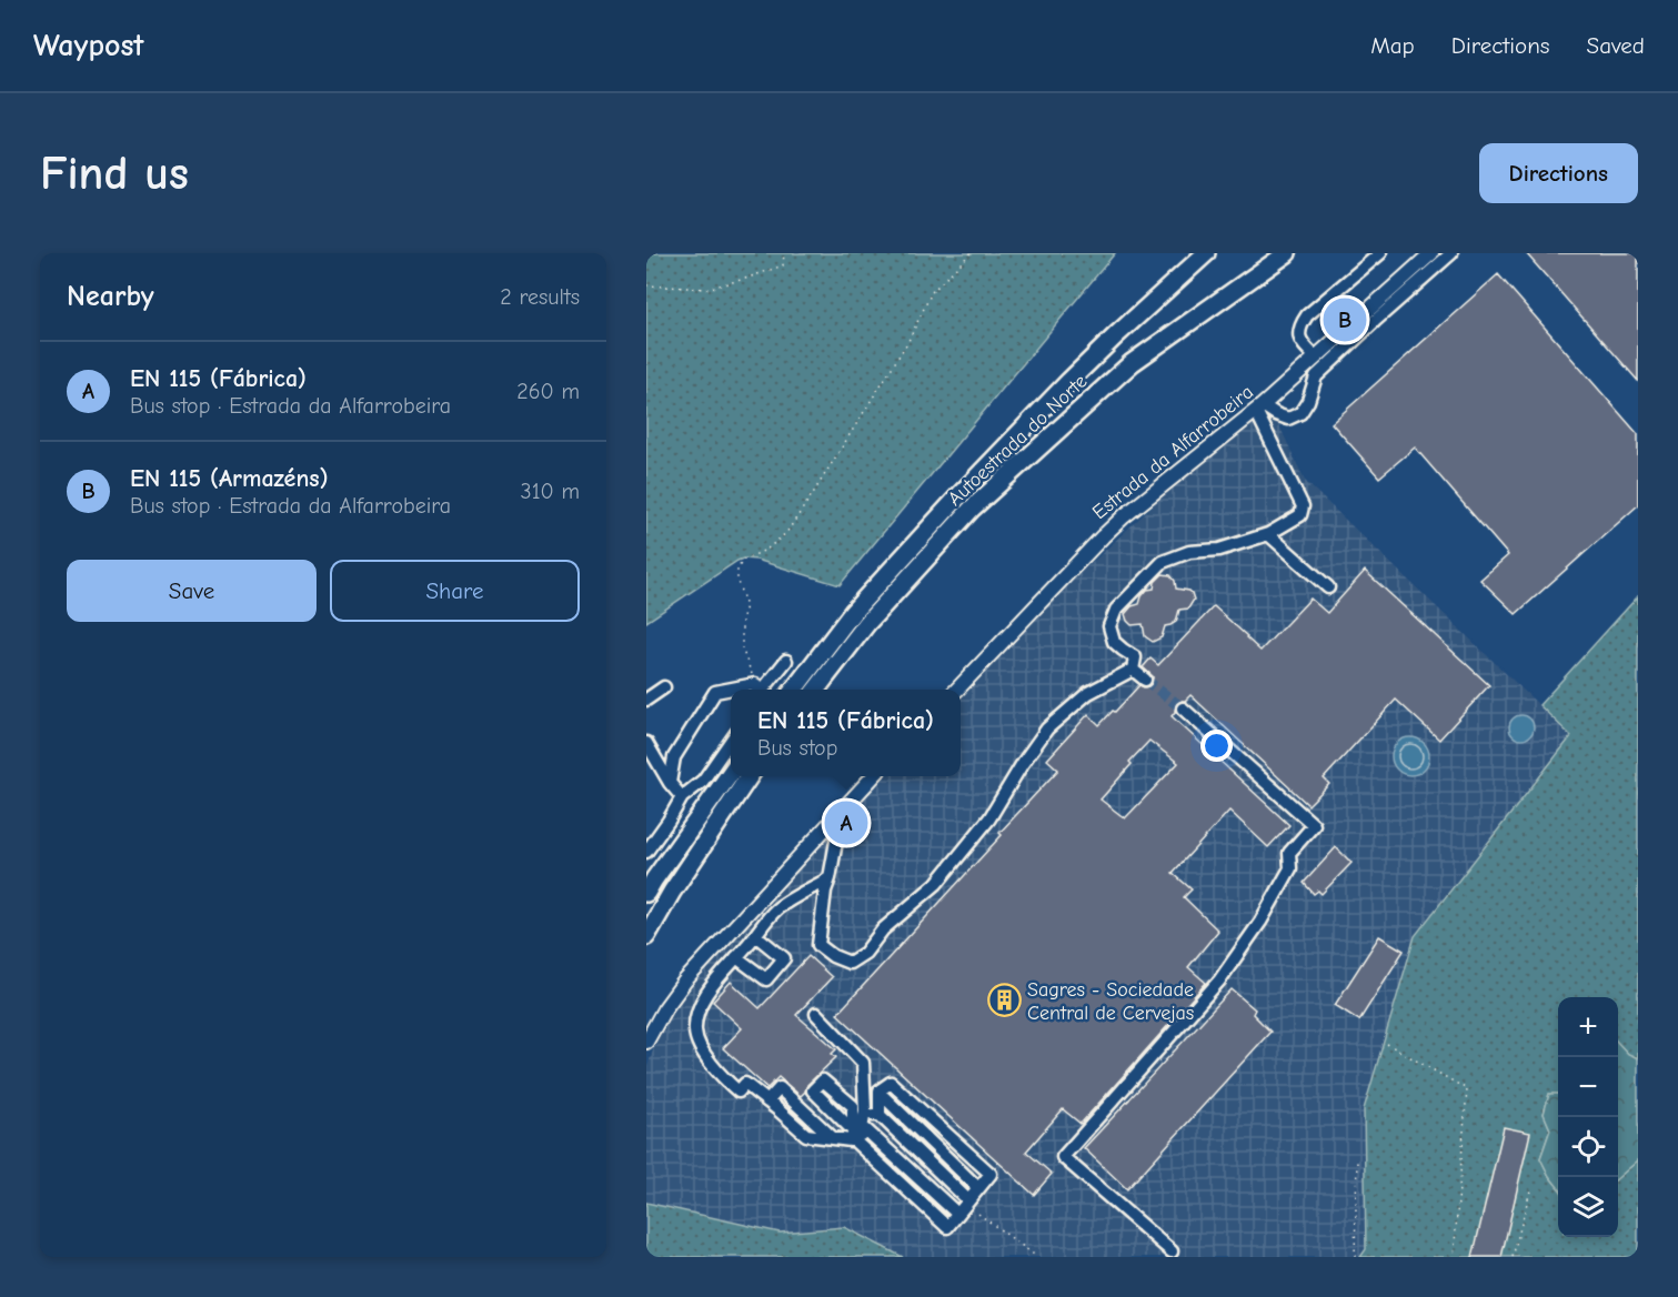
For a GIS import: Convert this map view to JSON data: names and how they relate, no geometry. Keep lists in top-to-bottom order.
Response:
{
  "streets": {
    "highway": ["Autoestrada do Norte"],
    "main road": ["Estrada da Alfarrobeira"]
  },
  "places": {
    "building": ["Sagres - Sociedade Central de Cervejas"]
  },
  "page": {
    "header": "Waypost",
    "nav": ["Map", "Directions", "Saved"],
    "buttons": [
      "Directions",
      ["Save", "Share"]
    ],
    "title": "Find us",
    "heading": ["Nearby", "2 results"],
    "pins": ["B", "A"],
    "list": [
      {
        "mark": "A",
        "name": "EN 115 (Fábrica)",
        "note": "Bus stop · Estrada da Alfarrobeira",
        "value": "260 m"
      },
      {
        "mark": "B",
        "name": "EN 115 (Armazéns)",
        "note": "Bus stop · Estrada da Alfarrobeira",
        "value": "310 m"
      }
    ],
    "popup": ["EN 115 (Fábrica)", "Bus stop"],
    "map_buttons": ["+", "−"]
  }
}
